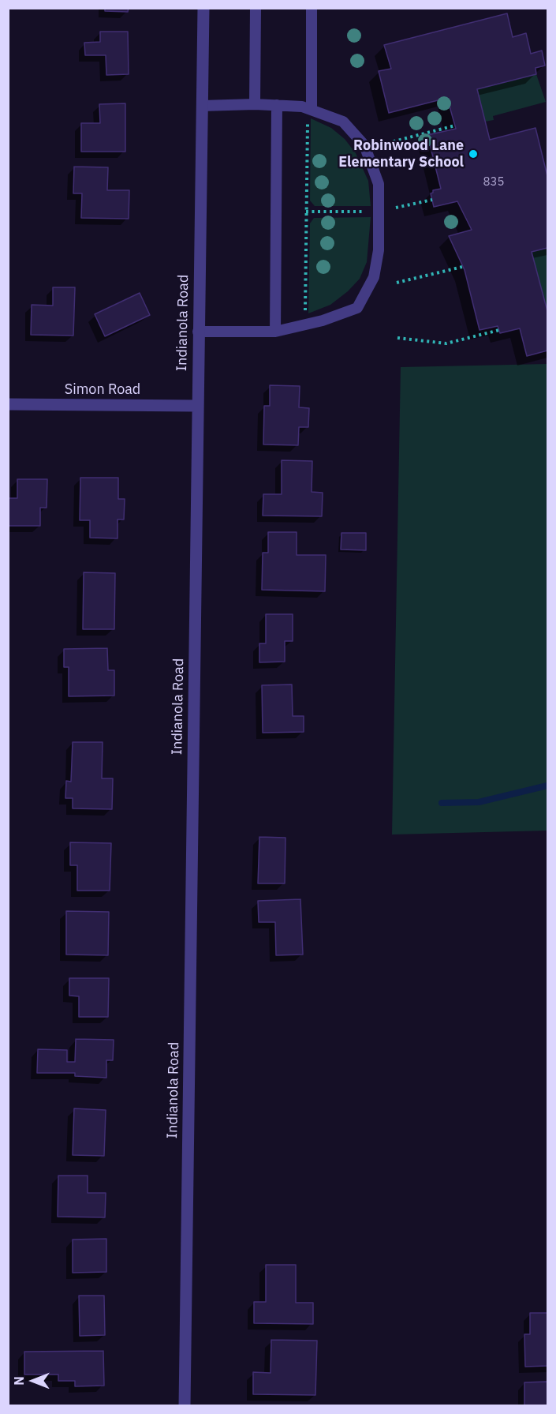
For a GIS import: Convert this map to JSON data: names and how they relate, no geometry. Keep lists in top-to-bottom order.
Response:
{
  "streets": {
    "street": ["Indianola Road", "Simon Road"]
  },
  "crossings": [
    ["Indianola Road", "Simon Road"]
  ],
  "places": ["Robinwood Lane Elementary School"],
  "house_numbers": ["835"],
  "north": "left"
}
